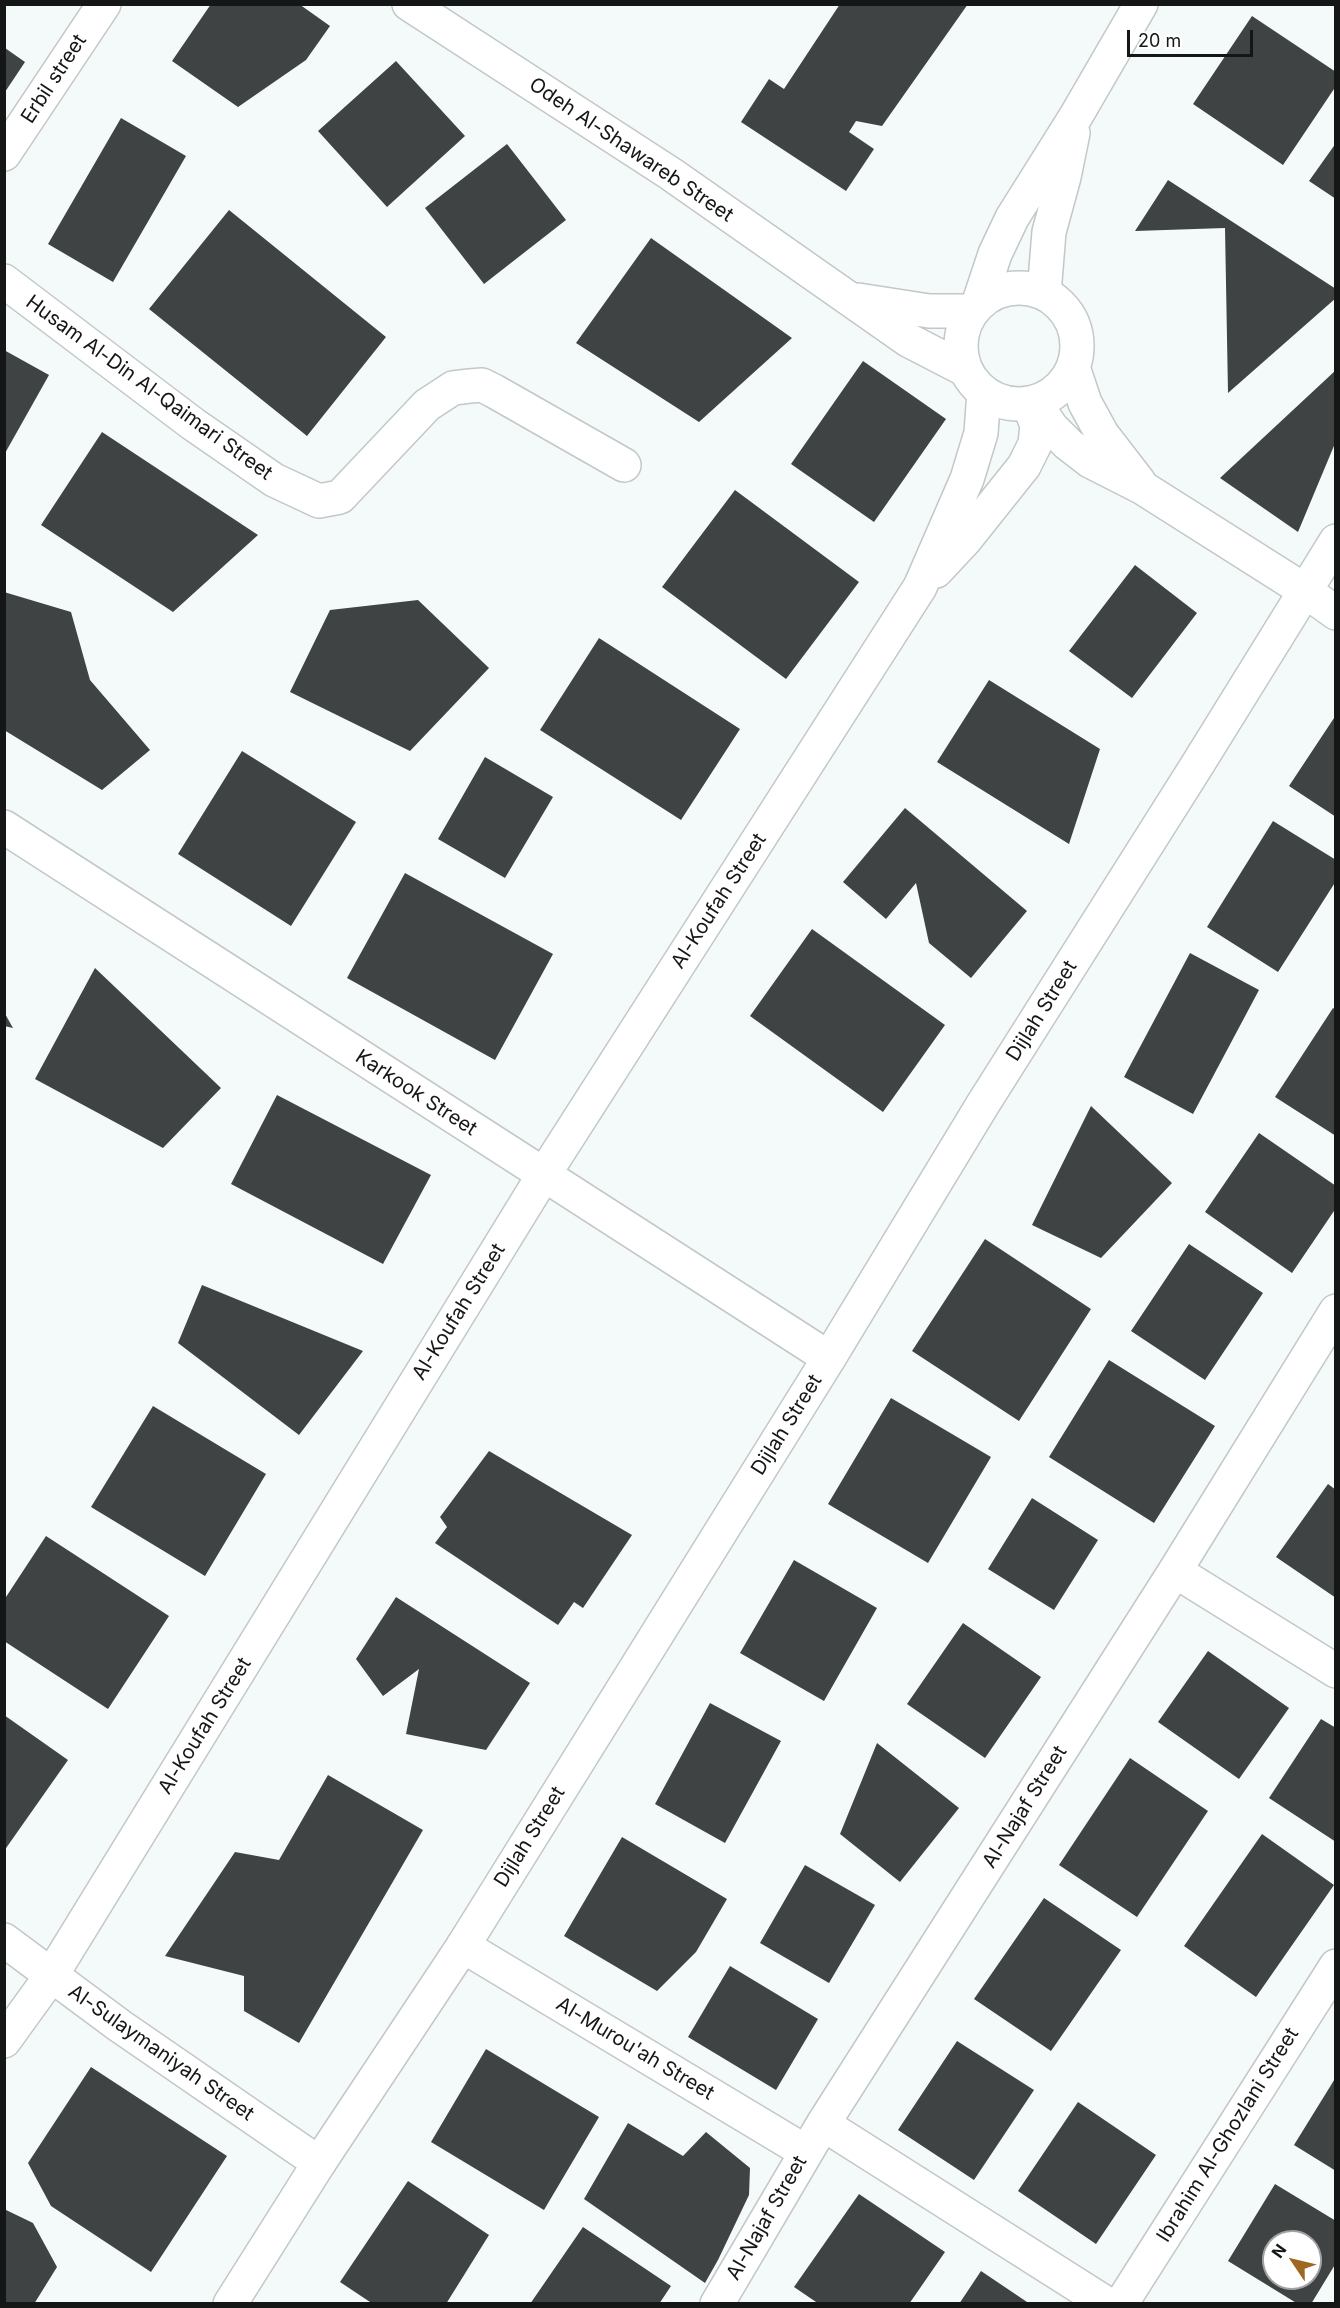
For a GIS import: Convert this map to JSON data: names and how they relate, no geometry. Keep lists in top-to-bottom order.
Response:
{
  "streets": {
    "street": [
      "Erbil street",
      "Odeh Al-Shawareb Street",
      "Husam Al-Din Al-Qaimari Street",
      "Al-Koufah Street",
      "Dijlah Street",
      "Karkook Street",
      "Al-Najaf Street",
      "Al-Murou'ah Street",
      "Al-Sulaymaniyah Street",
      "Ibrahim Al-Ghozlani Street"
    ]
  },
  "crossings": [
    ["Odeh Al-Shawareb Street", "Al-Koufah Street"],
    ["Al-Koufah Street", "Karkook Street"],
    ["Al-Koufah Street", "Al-Sulaymaniyah Street"],
    ["Dijlah Street", "Karkook Street"],
    ["Dijlah Street", "Al-Murou'ah Street"],
    ["Dijlah Street", "Al-Sulaymaniyah Street"],
    ["Al-Najaf Street", "Al-Murou'ah Street"]
  ],
  "scale_bar": "20 m",
  "north": "top left"
}
